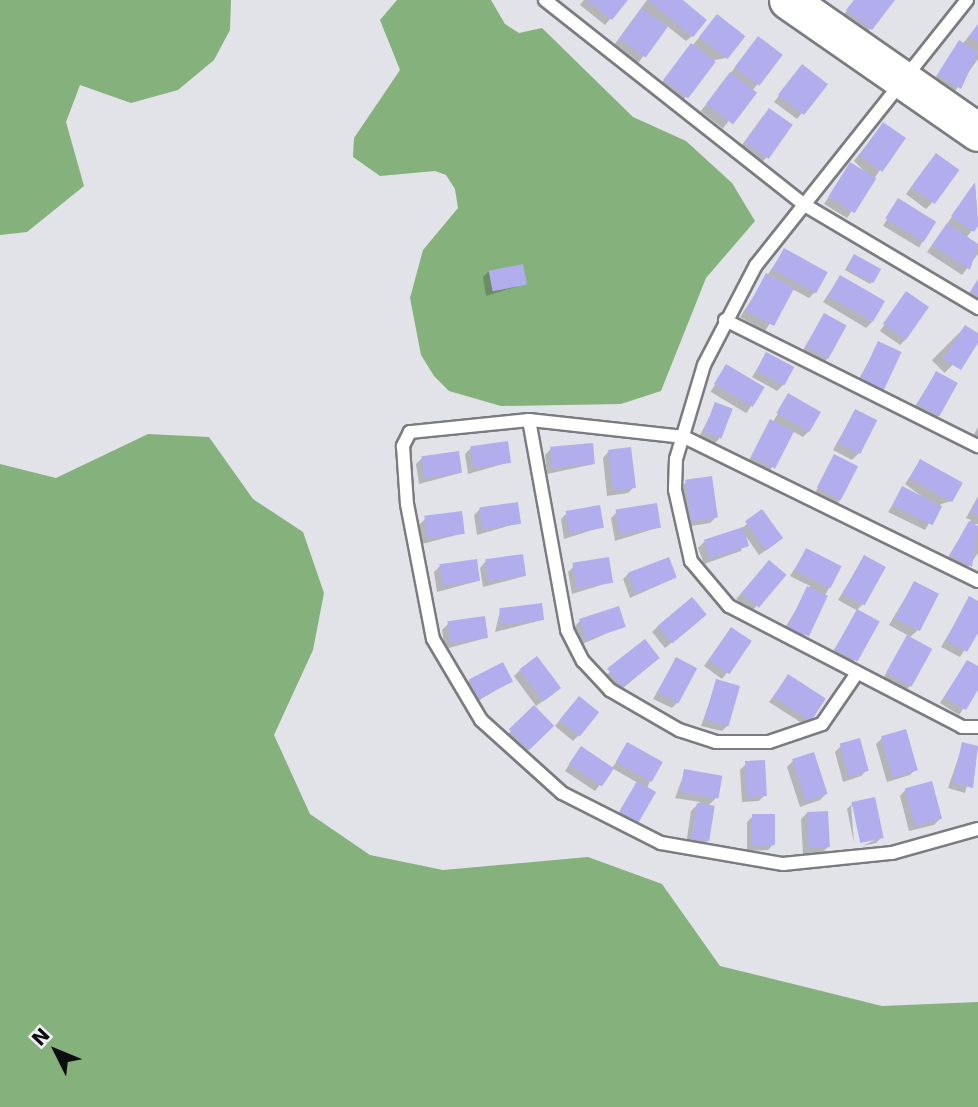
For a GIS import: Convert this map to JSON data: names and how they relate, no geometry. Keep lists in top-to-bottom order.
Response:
{
  "north": "top left"
}
